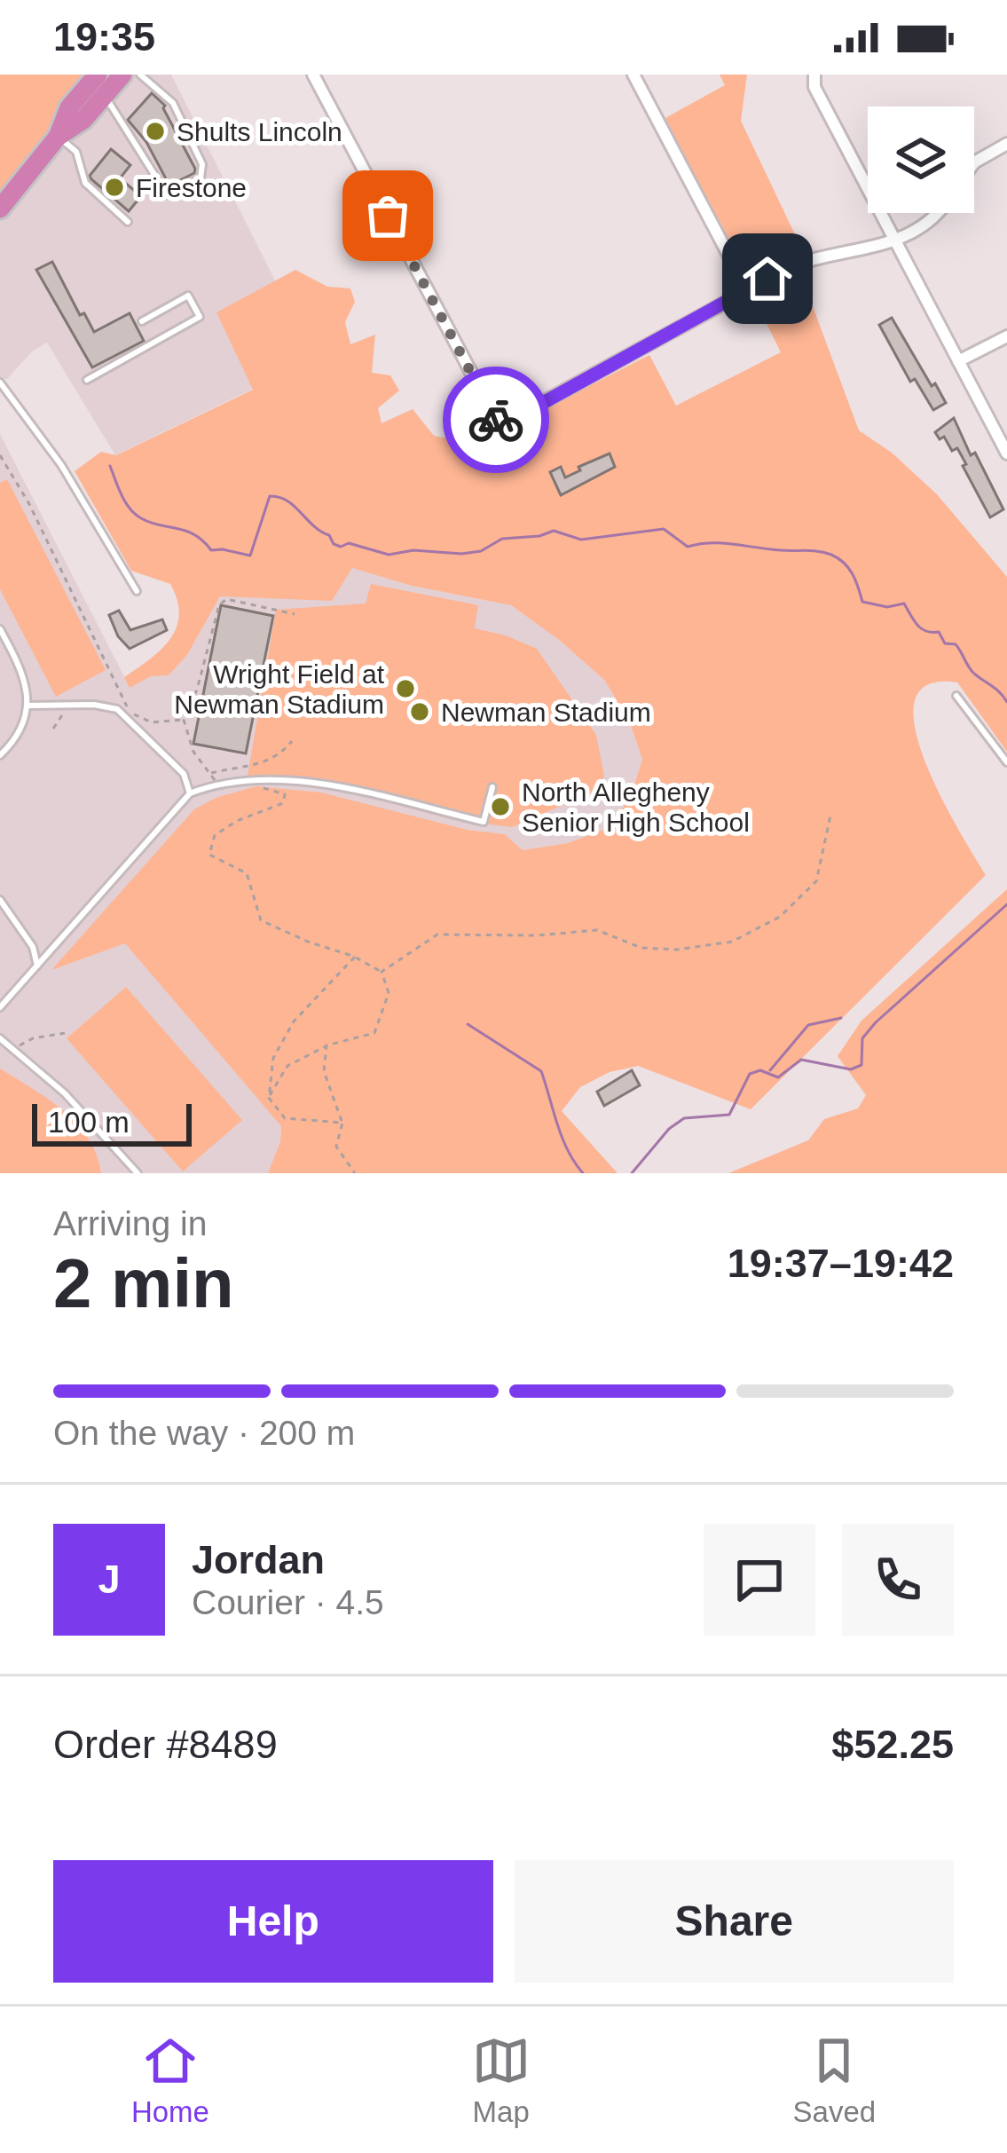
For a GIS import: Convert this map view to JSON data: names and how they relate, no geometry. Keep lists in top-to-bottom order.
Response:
{
  "places": [
    "Shults Lincoln",
    "Firestone",
    "Wright Field at Newman Stadium",
    "Newman Stadium",
    "North Allegheny Senior High School"
  ],
  "scale_bar": "100 m",
  "page": {
    "status": "19:35",
    "scale": "100 m",
    "heading": ["2 min", "Arriving in", "19:37–19:42"],
    "panel": [
      "Jordan",
      "Courier · 4.5",
      "Order #8489",
      "$52.25"
    ],
    "bar": "On the way · 200 m",
    "round": "J",
    "buttons": ["Help", "Share"],
    "tabs": ["Home", "Map", "Saved"]
  }
}
